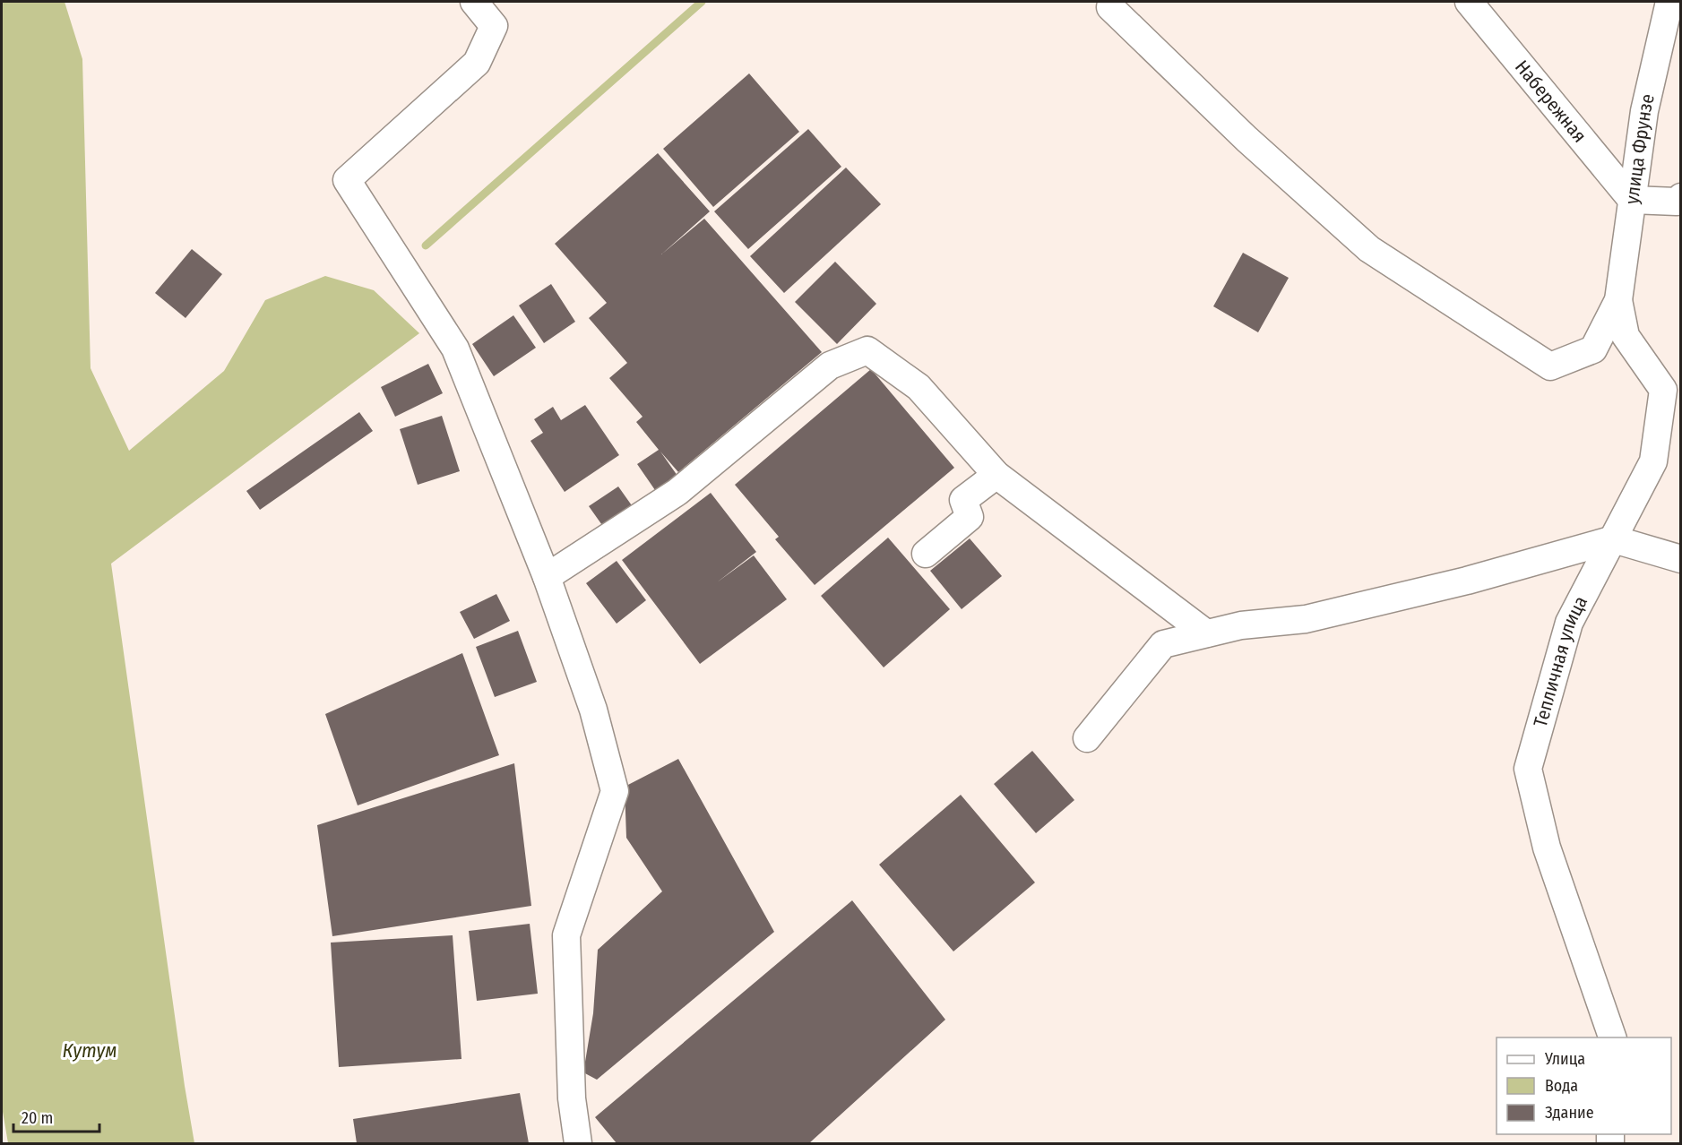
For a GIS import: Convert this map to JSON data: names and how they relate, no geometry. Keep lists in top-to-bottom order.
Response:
{
  "streets": {
    "street": ["Набережная", "улица Фрунзе", "Тепличная улица"]
  },
  "crossings": [
    ["Набережная", "улица Фрунзе"],
    ["улица Фрунзе", "Тепличная улица"]
  ],
  "water": ["Кутум"],
  "legend": ["Улица", "Вода", "Здание"],
  "scale_bar": "20 m"
}
